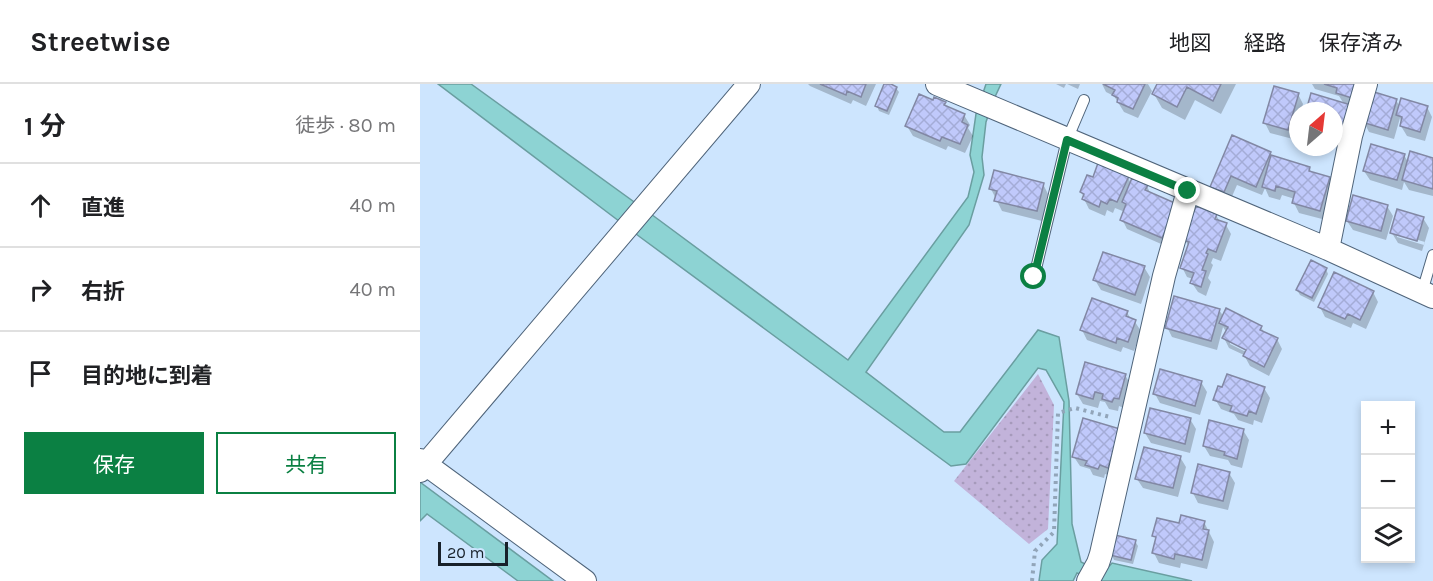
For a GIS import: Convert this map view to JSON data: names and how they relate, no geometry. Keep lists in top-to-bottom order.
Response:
{
  "scale_bar": "20 m",
  "north": "top right",
  "page": {
    "header": "Streetwise",
    "nav": ["地図", "経路", "保存済み"],
    "heading": ["1 分", "徒歩 · 80 m"],
    "list": [
      ["直進", "40 m"],
      ["右折", "40 m"],
      "目的地に到着"
    ],
    "map_buttons": ["+", "−"],
    "buttons": ["保存", "共有"],
    "scale": "20 m"
  }
}
